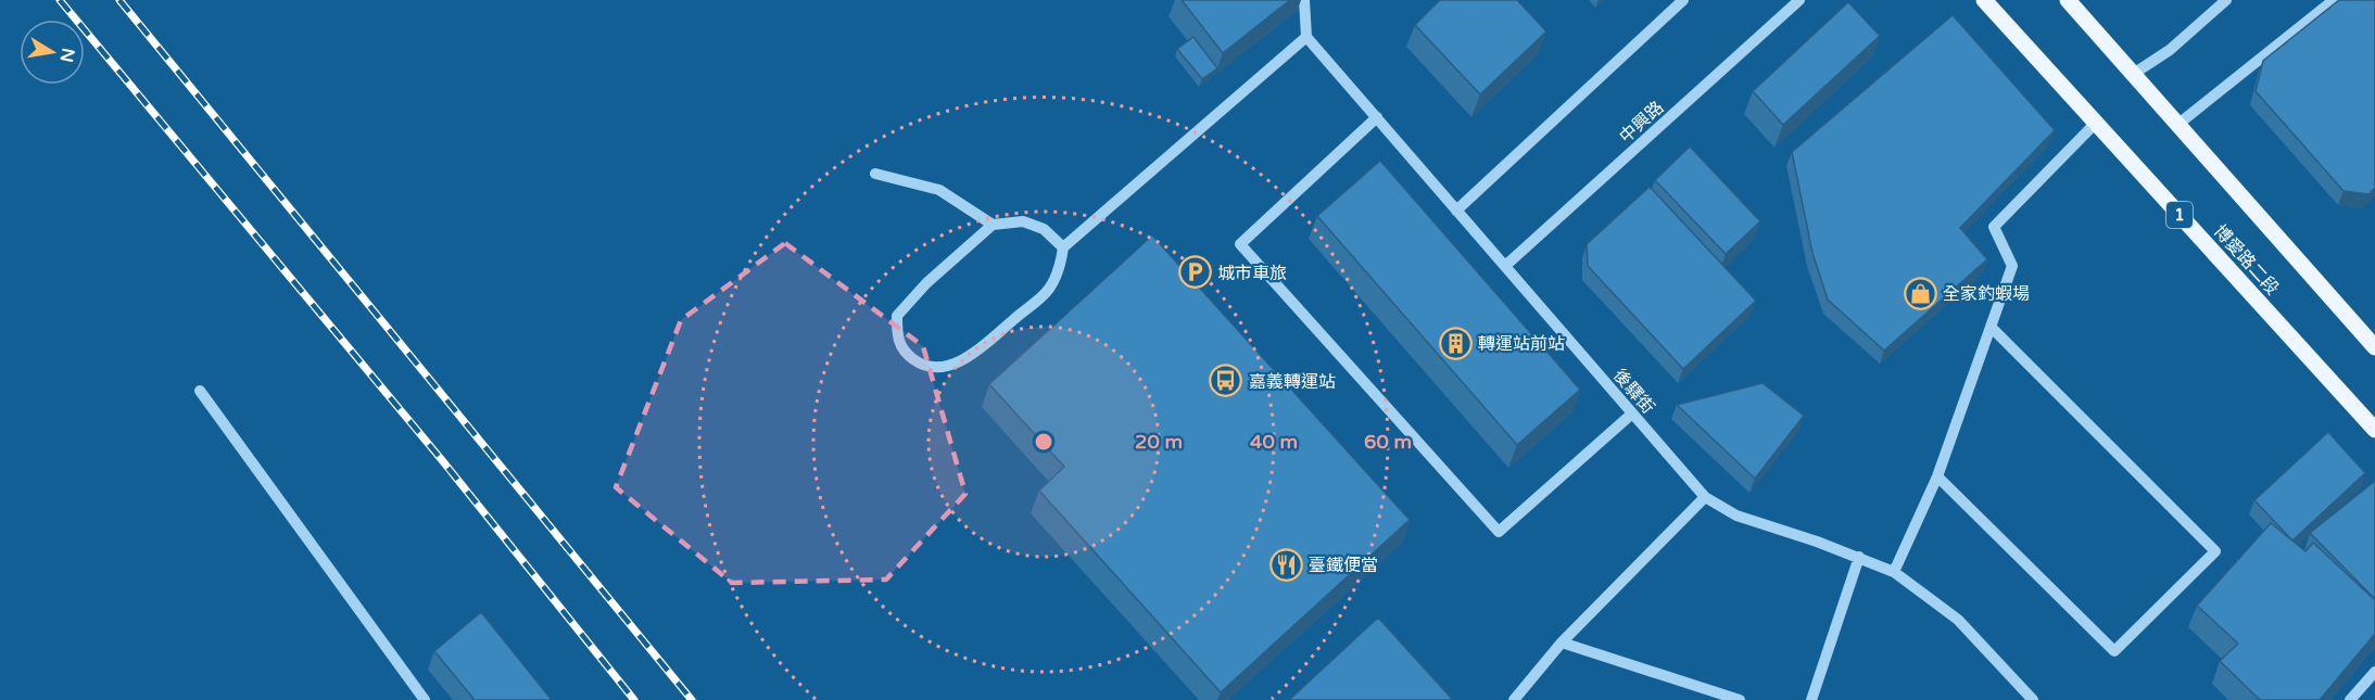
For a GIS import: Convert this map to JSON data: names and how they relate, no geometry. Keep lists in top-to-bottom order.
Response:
{
  "streets": {
    "main road": ["1", "博愛路二段"],
    "street": ["中興路", "後驛街"]
  },
  "crossings": [
    ["中興路", "後驛街"]
  ],
  "places": {
    "parking": ["城市車旅"],
    "shop": ["全家釣蝦場"],
    "building": ["轉運站前站"],
    "bus stop": ["嘉義轉運站"],
    "restaurant": ["臺鐵便當"]
  },
  "north": "right",
  "rings": ["20 m", "40 m", "60 m"]
}
